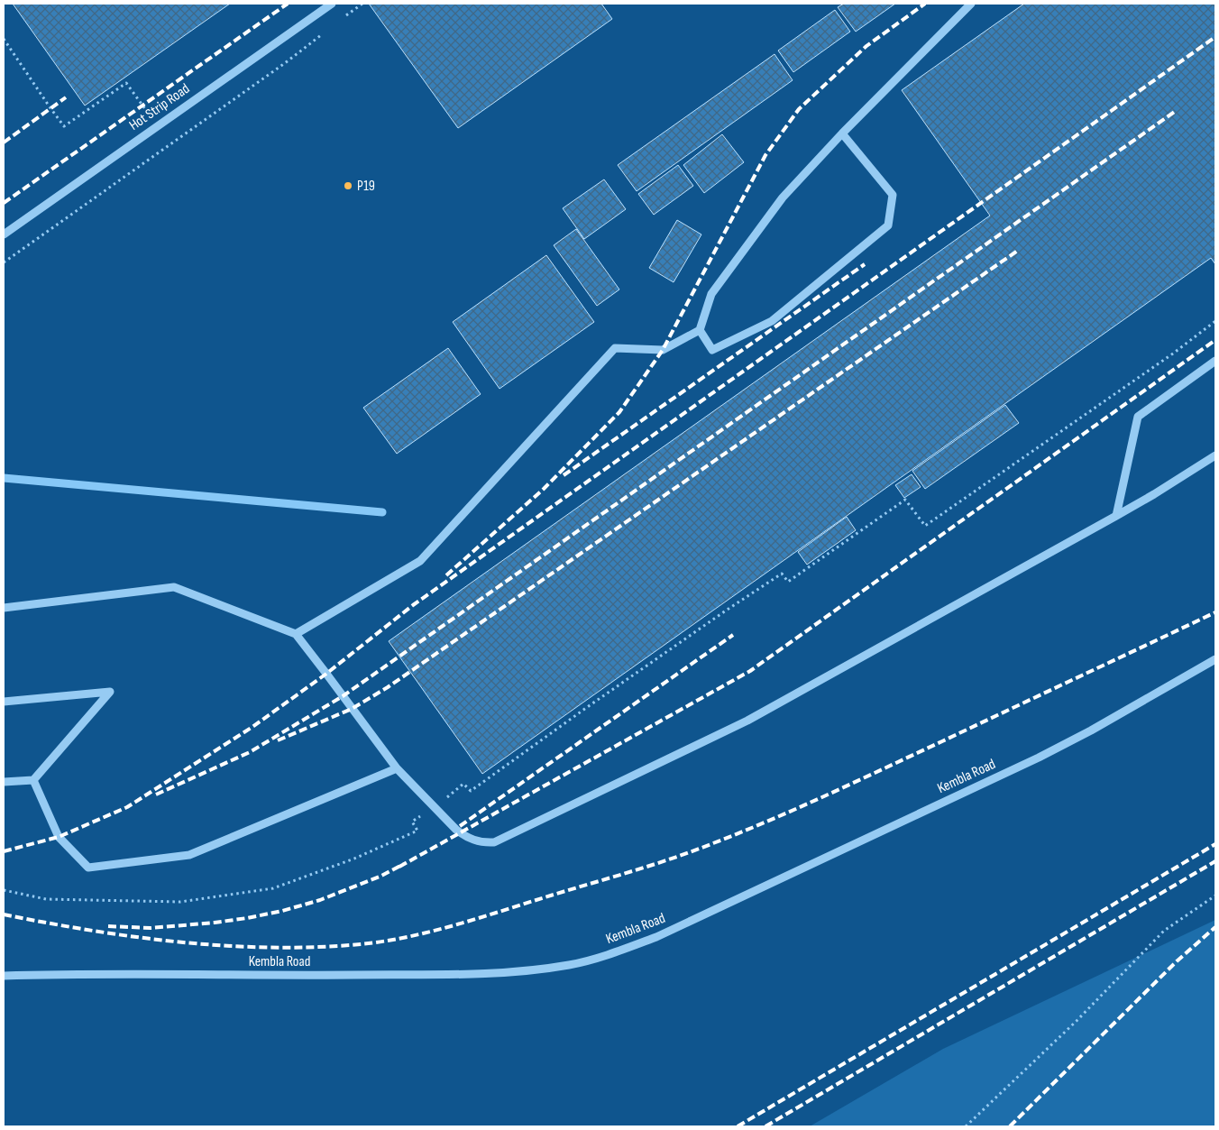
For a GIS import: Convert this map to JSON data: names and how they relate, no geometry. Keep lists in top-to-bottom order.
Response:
{
  "streets": {
    "street": ["Hot Strip Road", "Kembla Road"]
  },
  "places": ["P19"]
}
